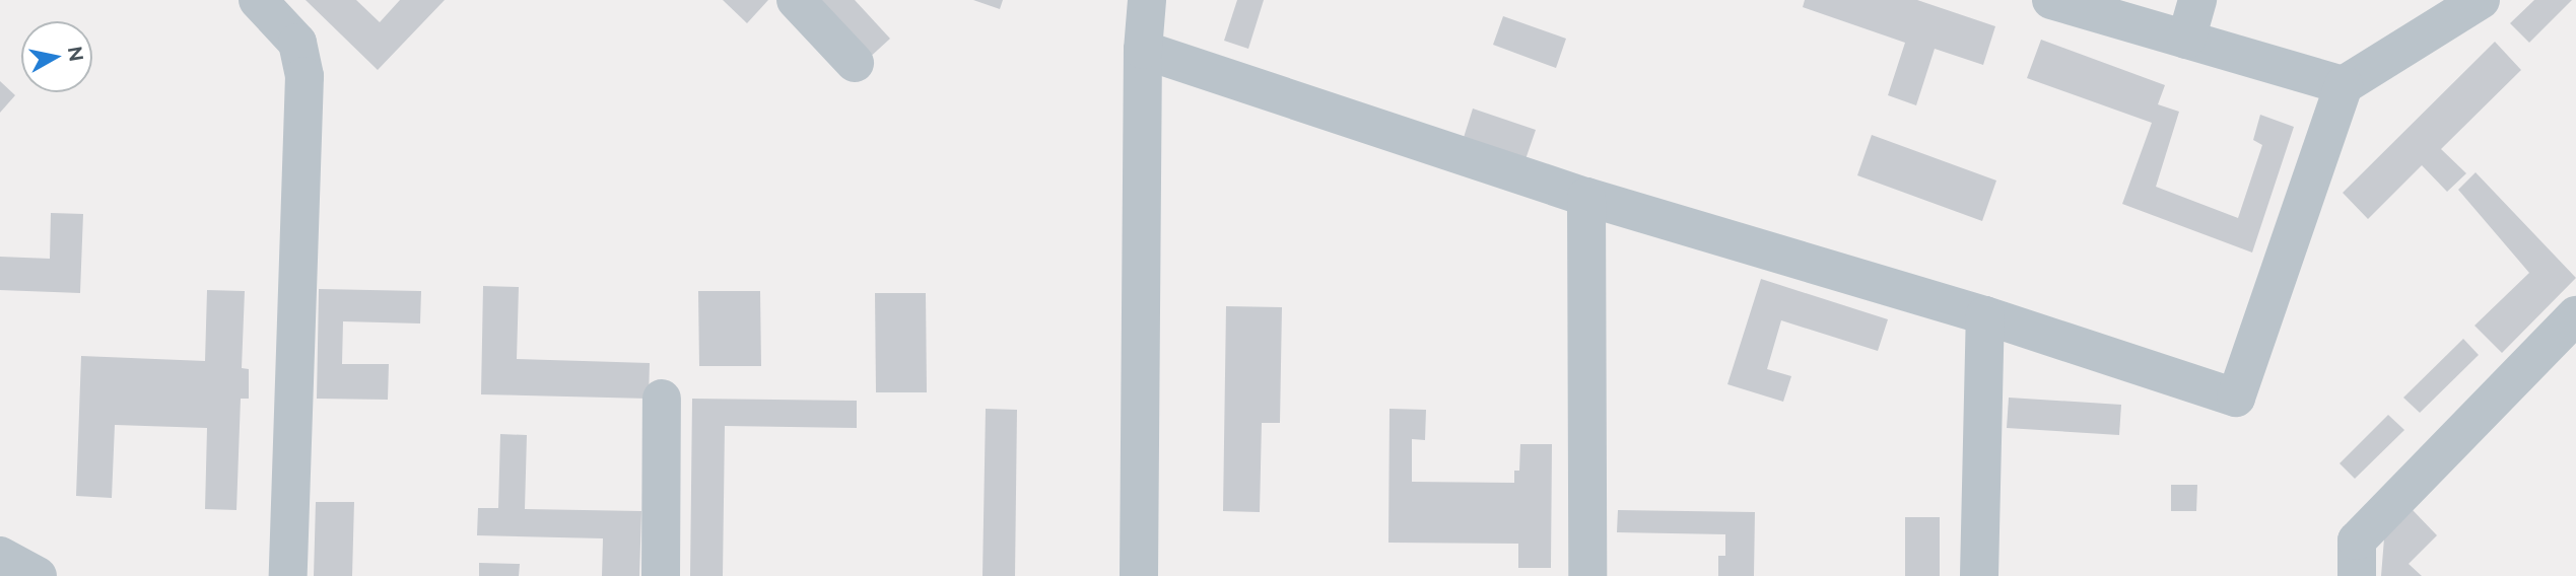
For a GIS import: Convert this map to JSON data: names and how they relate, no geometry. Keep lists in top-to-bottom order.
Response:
{
  "north": "right"
}
